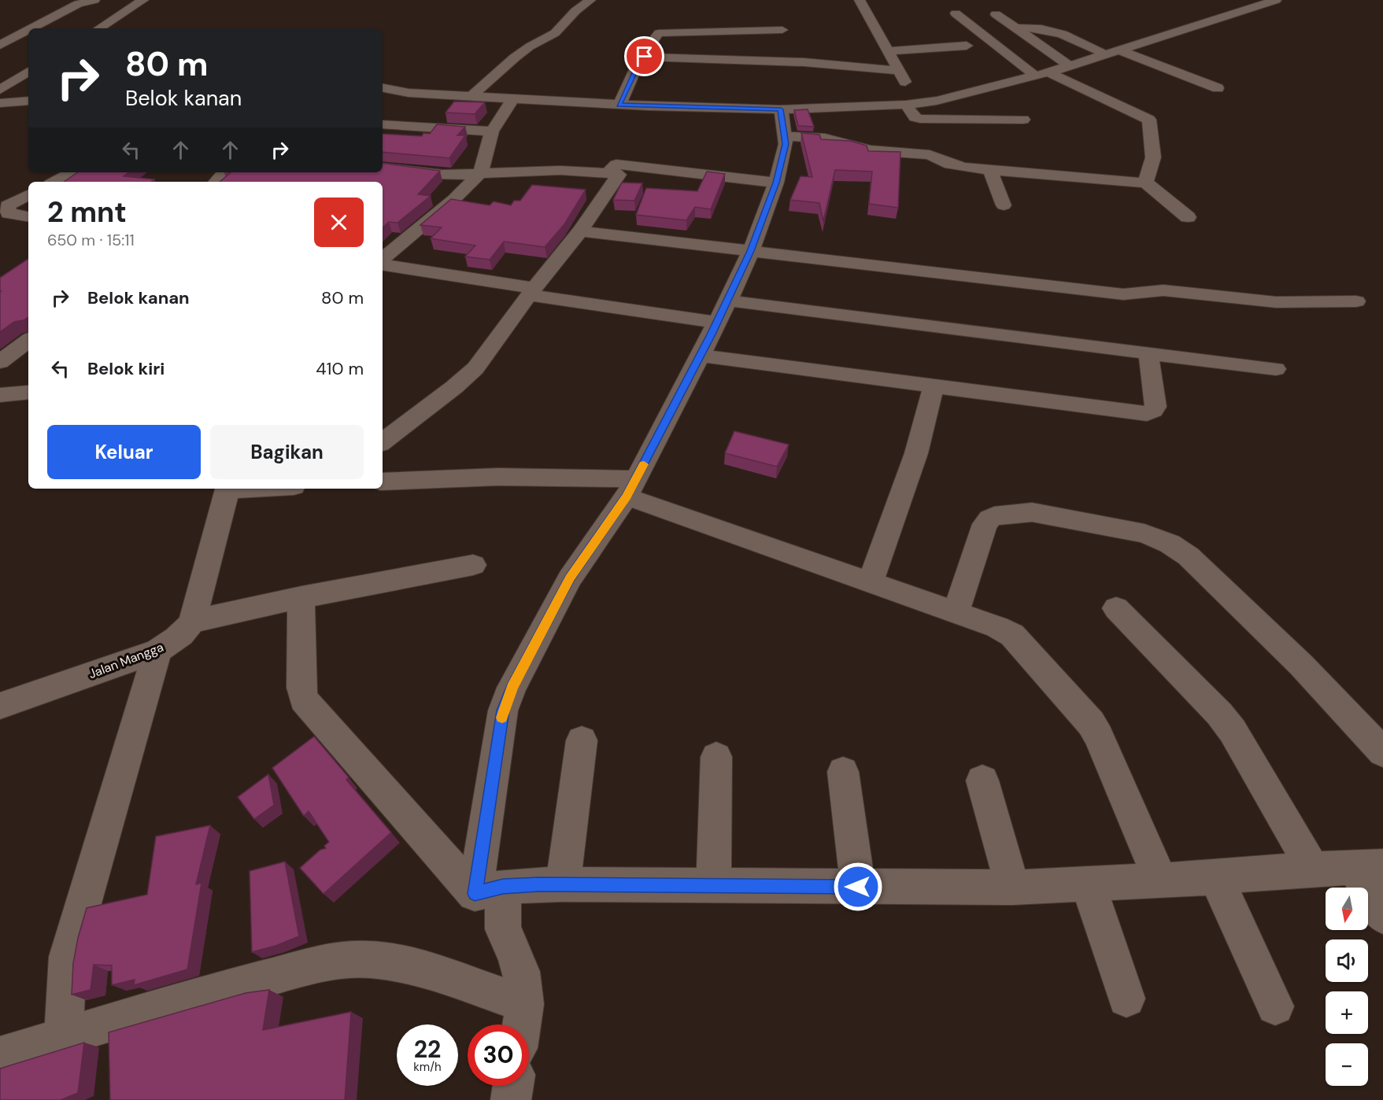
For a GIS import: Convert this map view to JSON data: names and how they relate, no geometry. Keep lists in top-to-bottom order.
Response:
{
  "streets": {
    "street": ["Jalan Mangga"]
  },
  "north": "bottom",
  "page": {
    "turn": ["80 m", "Belok kanan"],
    "heading": ["2 mnt", "650 m · 15:11"],
    "list": [
      {
        "name": "Belok kanan",
        "value": "80 m"
      },
      {
        "name": "Belok kiri",
        "value": "410 m"
      }
    ],
    "buttons": ["Keluar", "Bagikan"],
    "map_buttons": ["+", "−"],
    "speed": "22 km/h",
    "limit": "30"
  }
}
